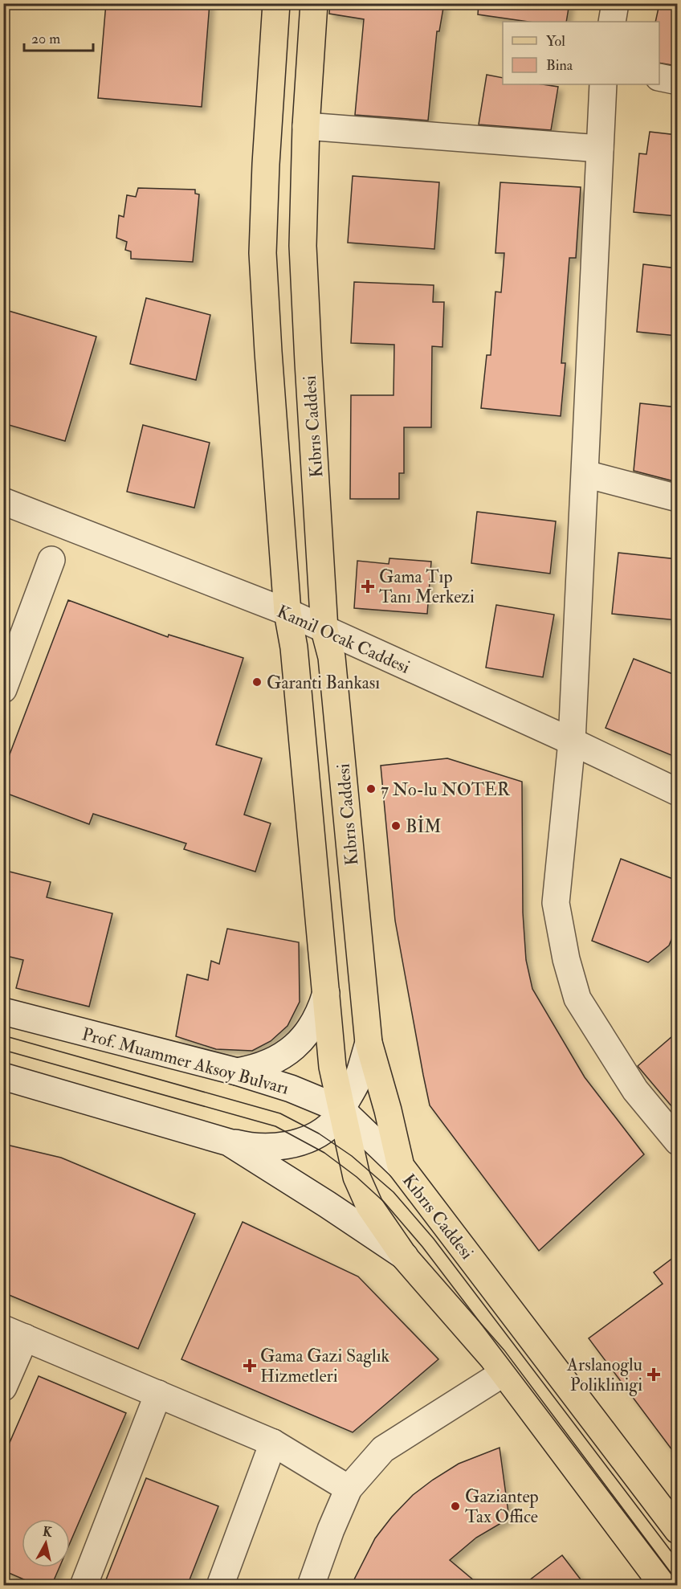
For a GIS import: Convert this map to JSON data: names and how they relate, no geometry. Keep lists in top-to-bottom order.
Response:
{
  "streets": {
    "main road": ["Kıbrıs Caddesi"],
    "street": ["Kamil Ocak Caddesi", "Prof. Muammer Aksoy Bulvarı"]
  },
  "crossings": [
    ["Kıbrıs Caddesi", "Kamil Ocak Caddesi"],
    ["Kıbrıs Caddesi", "Prof. Muammer Aksoy Bulvarı"]
  ],
  "places": {
    "health": ["Gama Tıp Tanı Merkezi", "Gama Gazi Saglık Hizmetleri", "Arslanoglu Poliklinigi"],
    "other": [
      "Garanti Bankası",
      "7 No-lu NOTER",
      "BİM",
      "Gaziantep Tax Office"
    ]
  },
  "legend": ["Yol", "Bina"],
  "scale_bar": "20 m",
  "north": "top"
}
